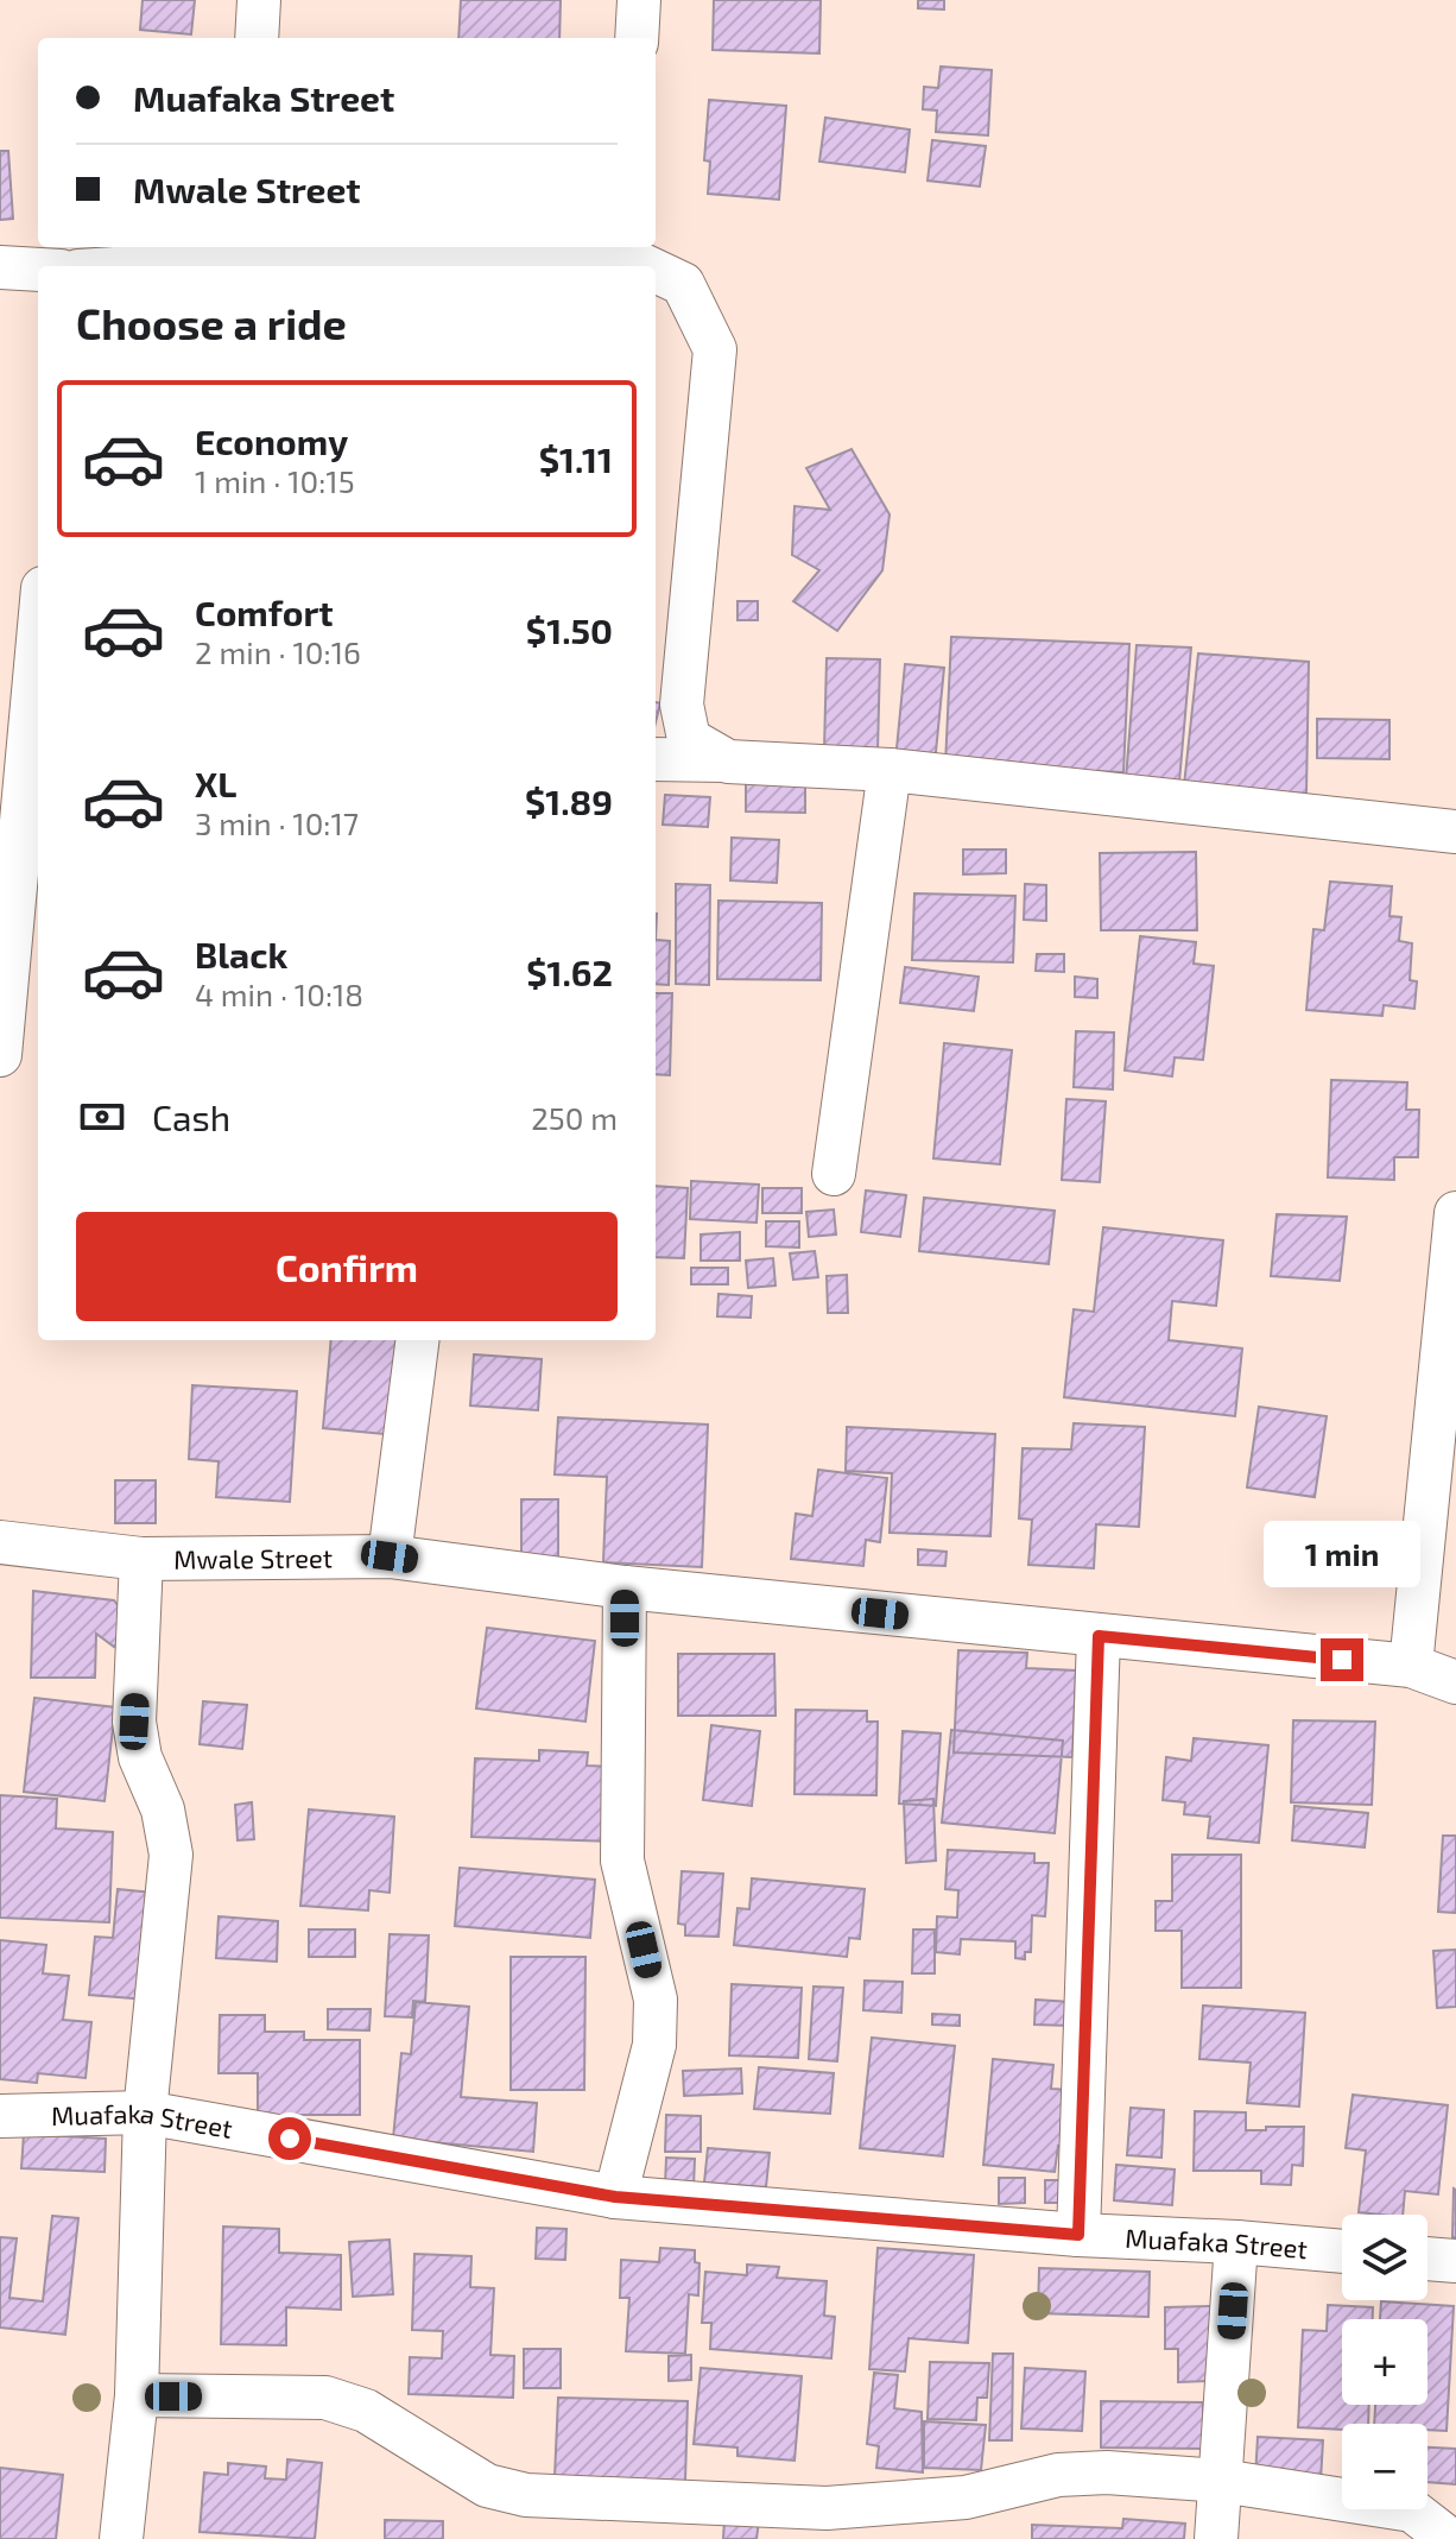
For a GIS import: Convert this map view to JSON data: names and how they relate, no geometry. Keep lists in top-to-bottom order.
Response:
{
  "streets": {
    "street": ["Mwale Street", "Muafaka Street"]
  },
  "page": {
    "banner": ["Muafaka Street", "Mwale Street"],
    "heading": "Choose a ride",
    "list": [
      {
        "name": "Economy",
        "note": "1 min · 10:15",
        "value": "$1.11"
      },
      {
        "name": "Comfort",
        "note": "2 min · 10:16",
        "value": "$1.50"
      },
      {
        "name": "XL",
        "note": "3 min · 10:17",
        "value": "$1.89"
      },
      {
        "name": "Black",
        "note": "4 min · 10:18",
        "value": "$1.62"
      }
    ],
    "pay": ["Cash", "250 m"],
    "buttons": "Confirm",
    "bubble": "1 min",
    "map_buttons": ["+", "−"]
  }
}
